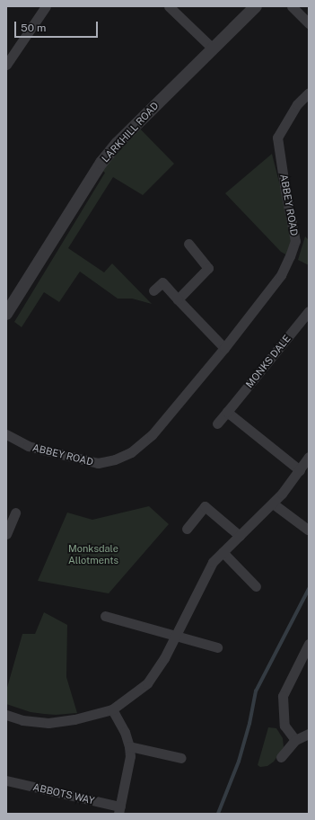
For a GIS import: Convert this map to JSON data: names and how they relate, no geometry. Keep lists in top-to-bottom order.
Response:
{
  "streets": {
    "street": [
      "LARKHILL ROAD",
      "ABBEY ROAD",
      "MONKS DALE",
      "ABBOTS WAY"
    ]
  },
  "parks": ["Monksdale Allotments"],
  "scale_bar": "50 m"
}
